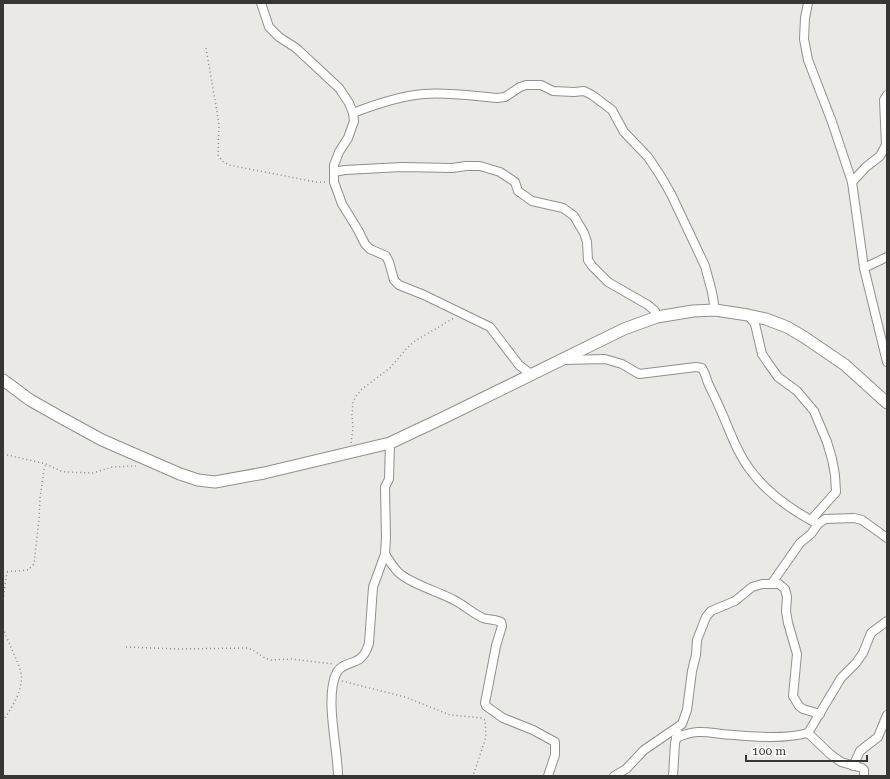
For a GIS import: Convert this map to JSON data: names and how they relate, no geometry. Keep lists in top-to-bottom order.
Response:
{
  "scale_bar": "100 m"
}
